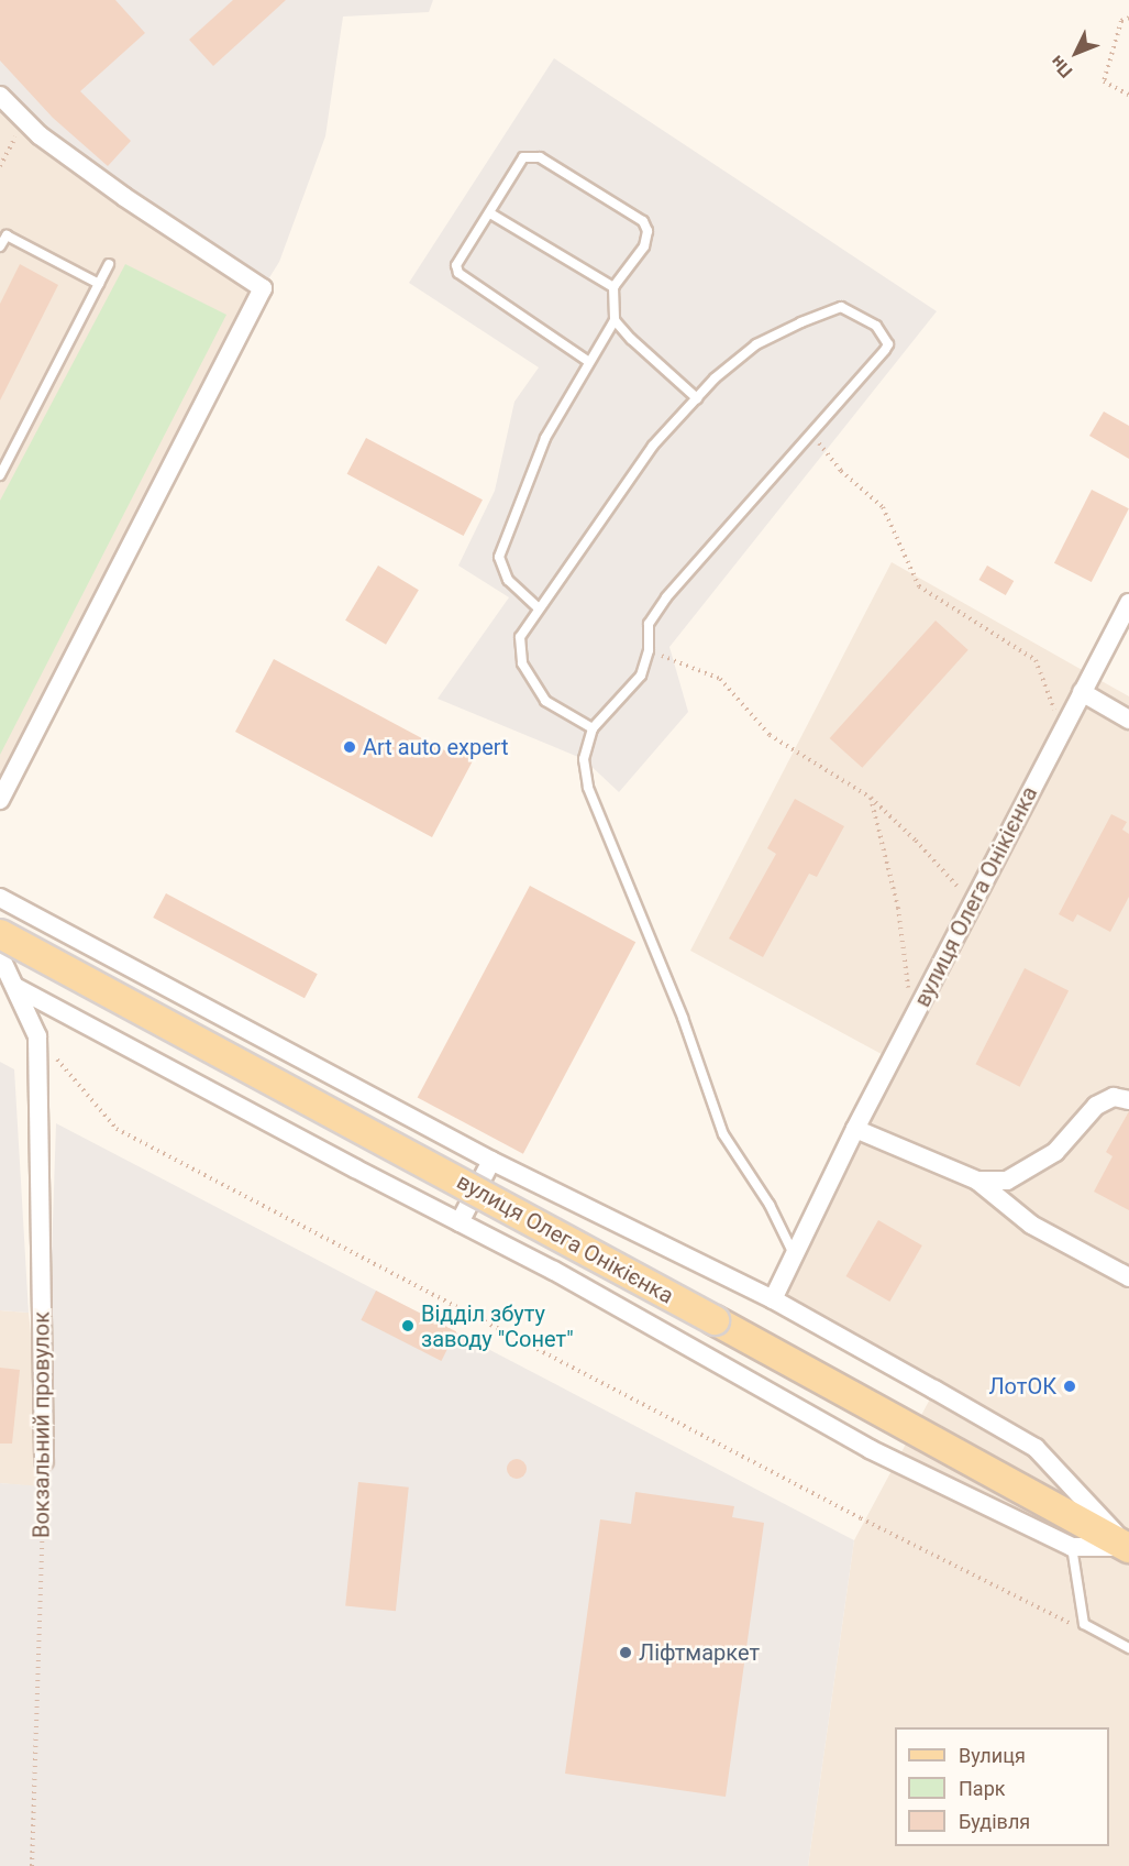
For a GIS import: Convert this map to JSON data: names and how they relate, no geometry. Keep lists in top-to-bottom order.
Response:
{
  "streets": {
    "main road": ["вулиця Олега Онікієнка"],
    "street": ["Вокзальний провулок"]
  },
  "places": [
    "Art auto expert",
    "Відділ збуту заводу \"Сонет\"",
    "ЛотОК",
    "Ліфтмаркет"
  ],
  "legend": ["Вулиця", "Парк", "Будівля"],
  "north": "bottom left"
}
